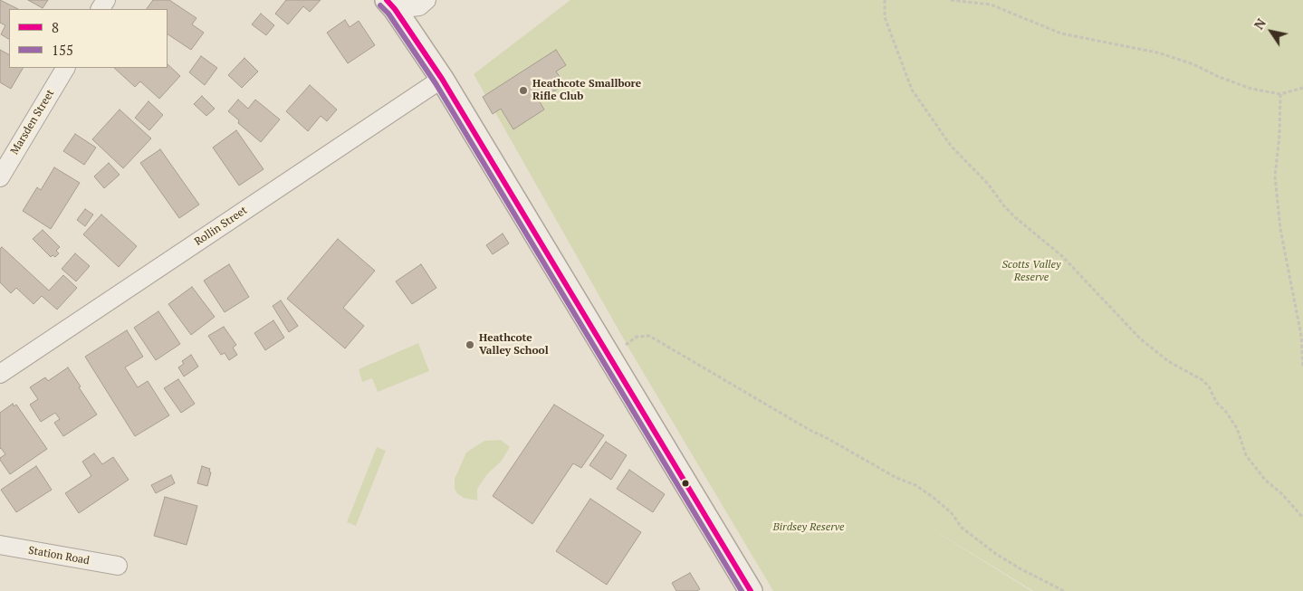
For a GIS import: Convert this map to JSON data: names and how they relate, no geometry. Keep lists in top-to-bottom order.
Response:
{
  "streets": {
    "street": ["Marsden Street", "Rollin Street", "Station Road"]
  },
  "parks": ["Scotts Valley Reserve", "Birdsey Reserve"],
  "places": ["Heathcote Smallbore Rifle Club", "Heathcote Valley School"],
  "lines": ["transit line 8", "transit line 155"],
  "legend": ["8", "155"],
  "north": "top left"
}
